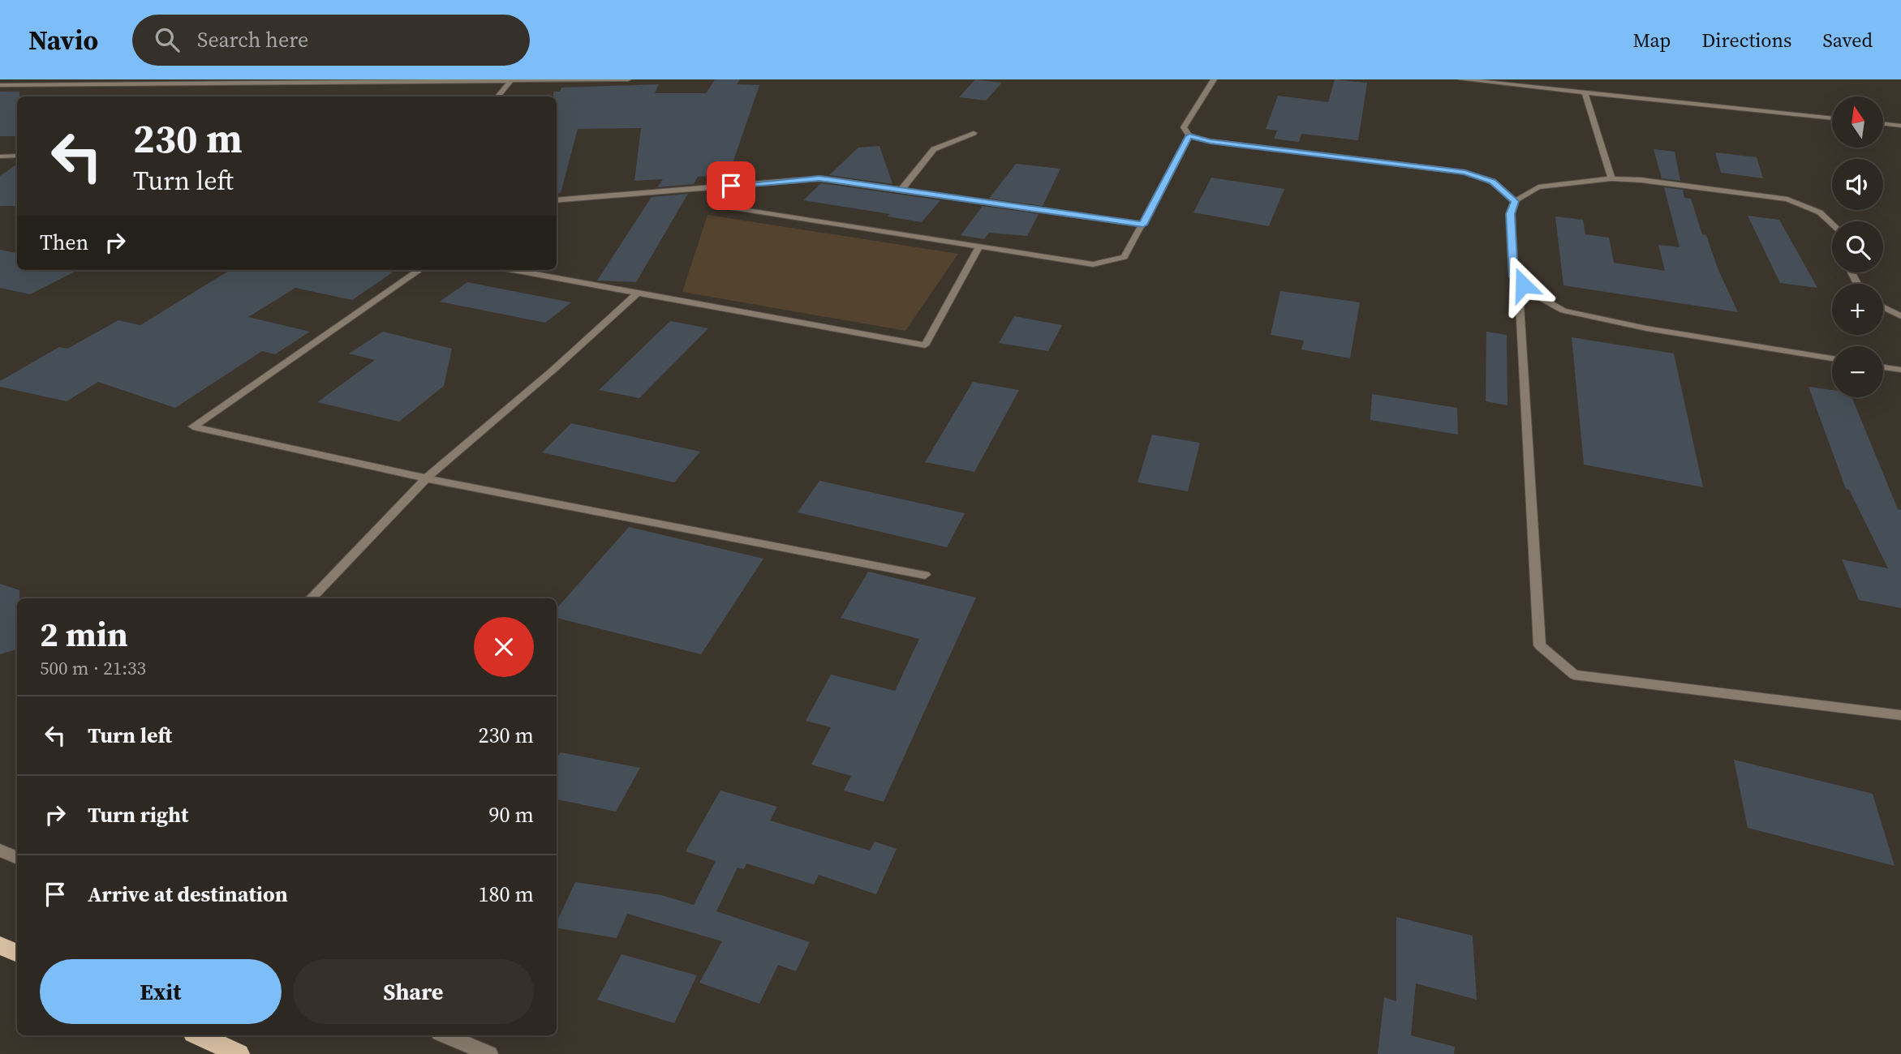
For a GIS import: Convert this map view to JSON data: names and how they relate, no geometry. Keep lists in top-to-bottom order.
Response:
{
  "north": "top",
  "page": {
    "header": "Navio",
    "search": "Search here",
    "nav": ["Map", "Directions", "Saved"],
    "map_buttons": ["+", "−"],
    "turn": ["230 m", "Turn left"],
    "then": "Then",
    "heading": ["2 min", "500 m · 21:33"],
    "list": [
      {
        "name": "Turn left",
        "value": "230 m"
      },
      {
        "name": "Turn right",
        "value": "90 m"
      },
      {
        "name": "Arrive at destination",
        "value": "180 m"
      }
    ],
    "buttons": ["Exit", "Share"]
  }
}
